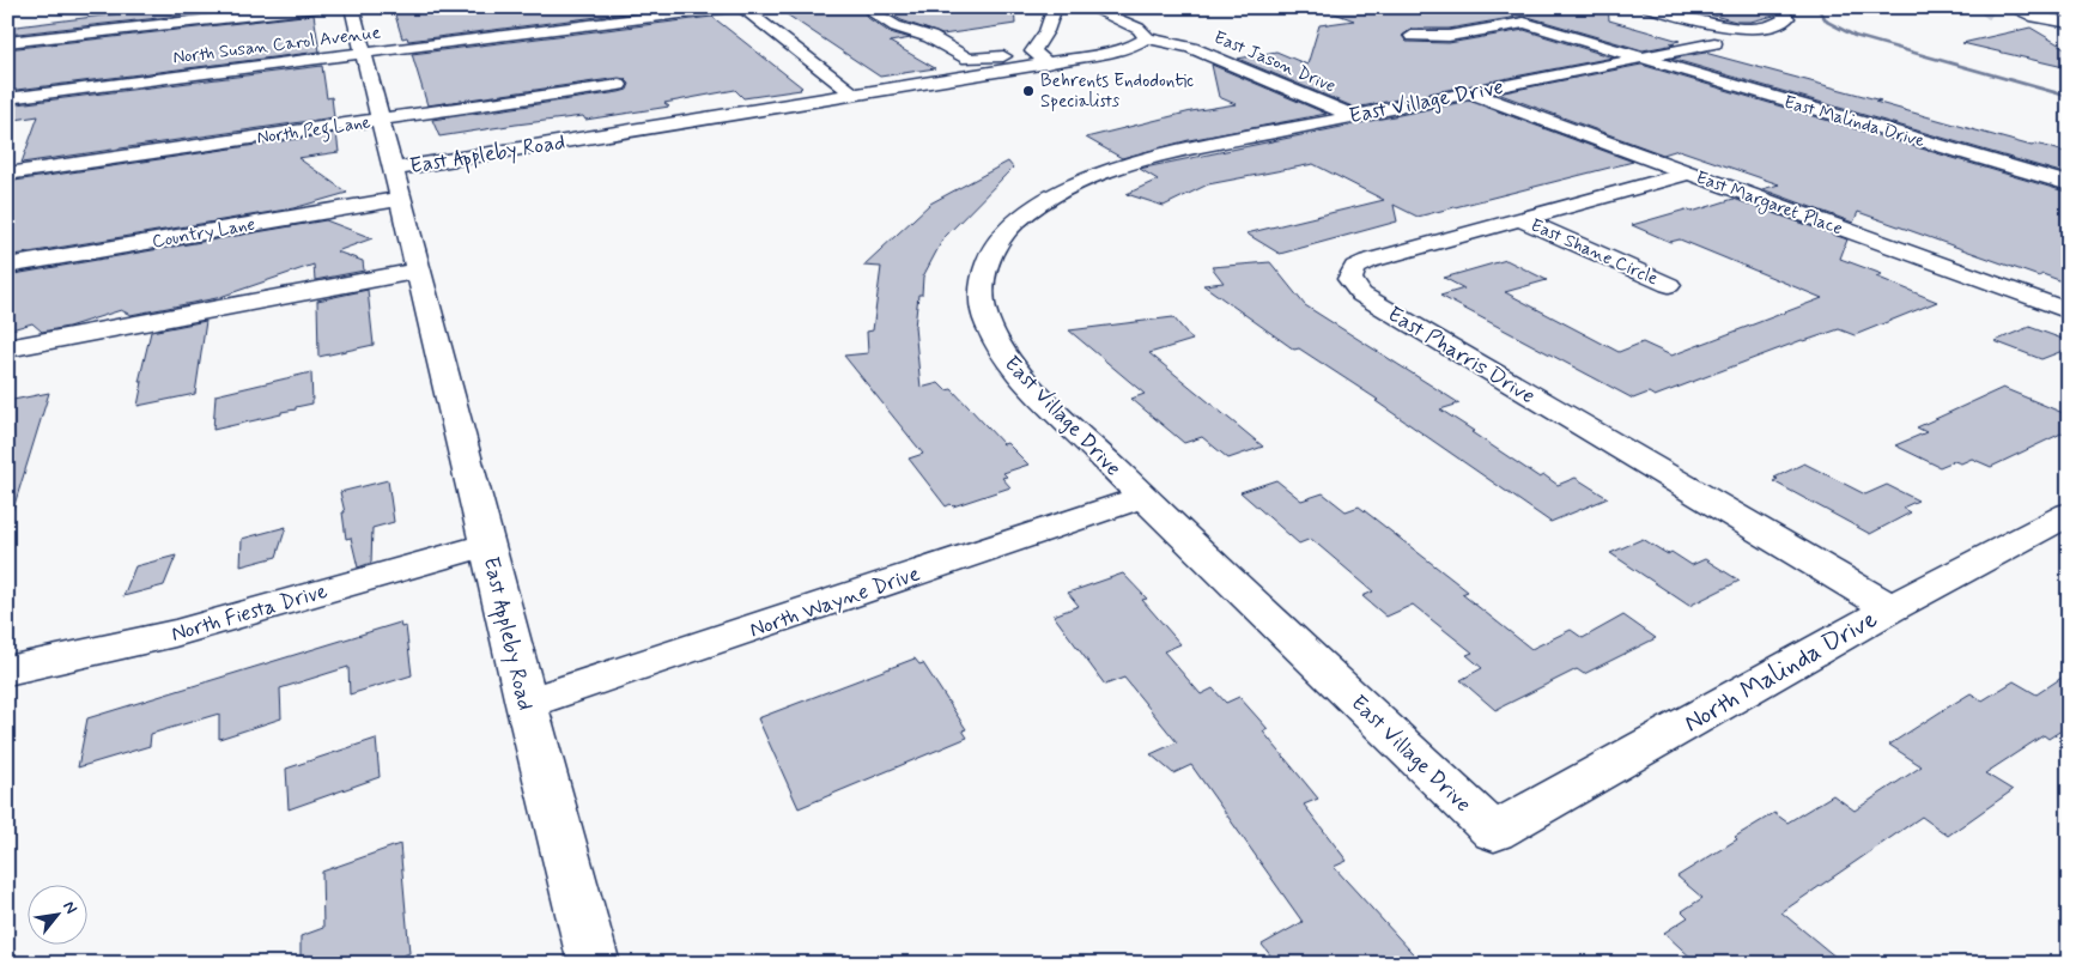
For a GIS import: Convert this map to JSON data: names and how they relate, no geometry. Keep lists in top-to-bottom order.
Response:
{
  "streets": {
    "street": [
      "North Susan Carol Avenue",
      "East Jason Drive",
      "East Village Drive",
      "East Malinda Drive",
      "North Peg Lane",
      "East Appleby Road",
      "East Margaret Place",
      "Country Lane",
      "East Shane Circle",
      "East Pharris Drive",
      "North Wayne Drive",
      "North Fiesta Drive",
      "North Malinda Drive"
    ]
  },
  "crossings": [
    ["East Jason Drive", "East Village Drive"],
    ["East Jason Drive", "East Appleby Road"],
    ["East Village Drive", "East Malinda Drive"],
    ["East Village Drive", "East Margaret Place"],
    ["East Village Drive", "North Wayne Drive"],
    ["East Village Drive", "North Malinda Drive"],
    ["East Appleby Road", "Country Lane"],
    ["East Appleby Road", "North Wayne Drive"],
    ["East Appleby Road", "North Fiesta Drive"],
    ["East Margaret Place", "East Pharris Drive"],
    ["East Shane Circle", "East Pharris Drive"],
    ["East Pharris Drive", "North Malinda Drive"]
  ],
  "places": ["Behrents Endodontic Specialists"],
  "north": "top right"
}
